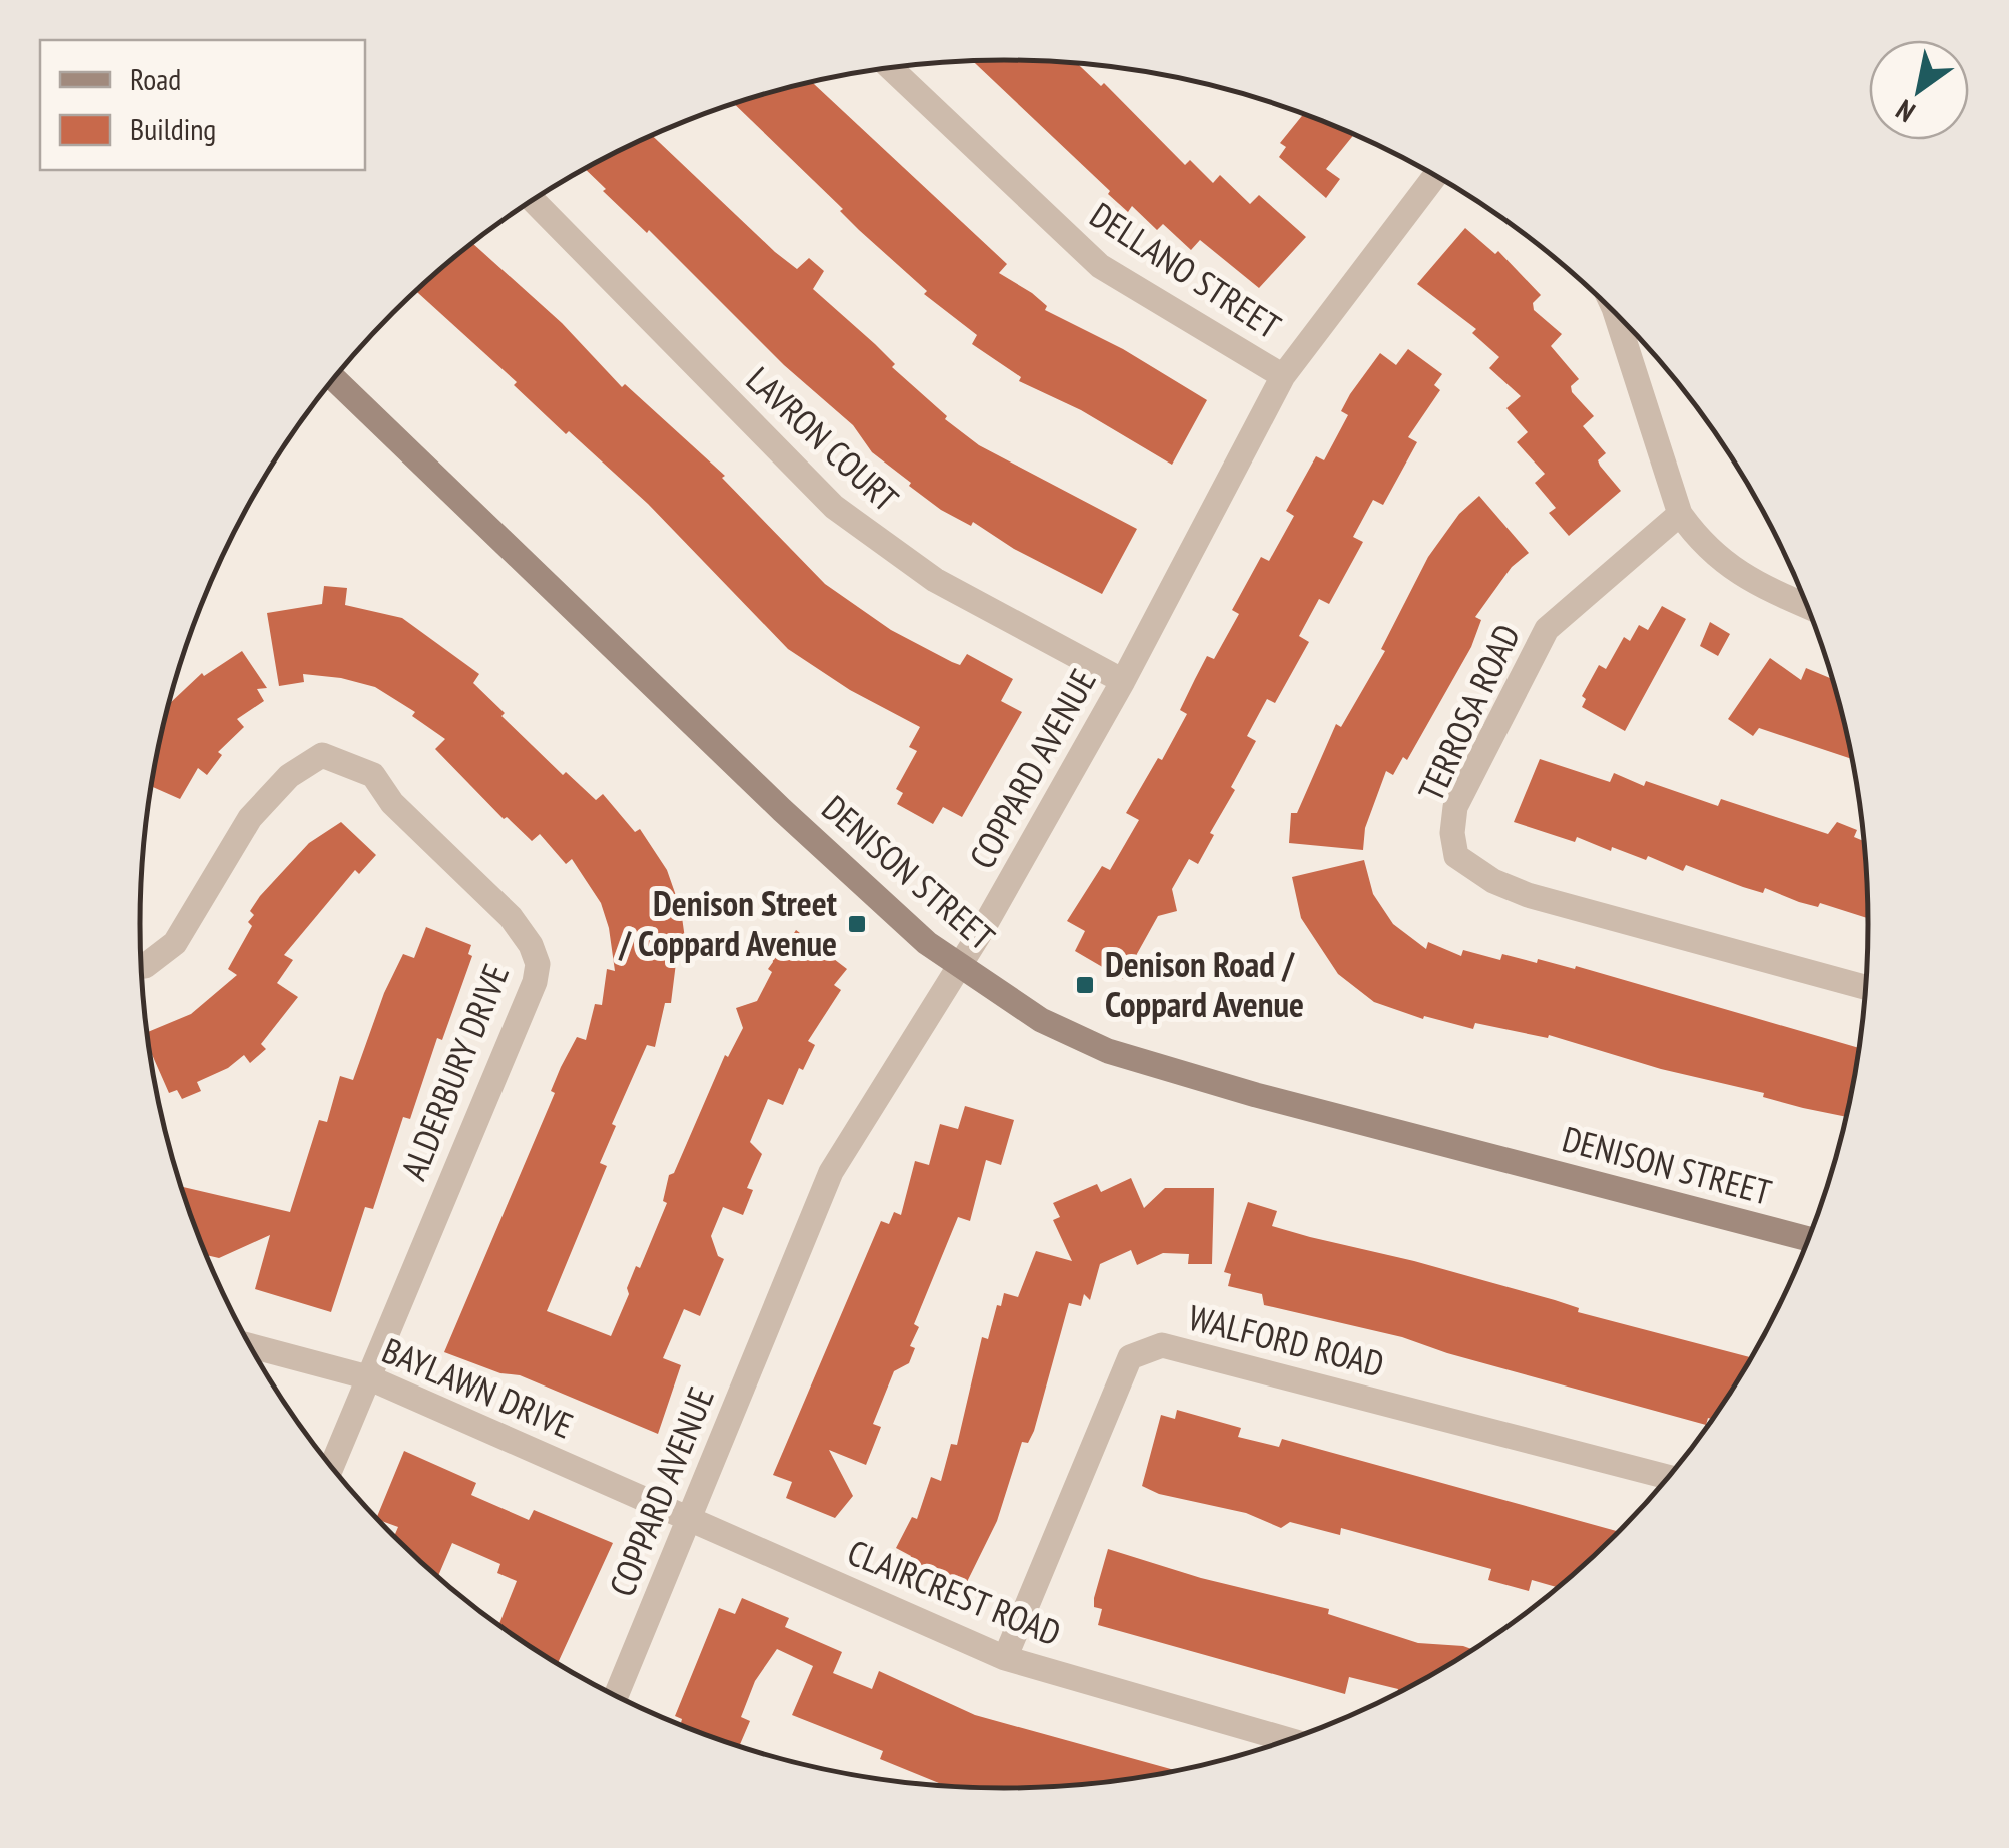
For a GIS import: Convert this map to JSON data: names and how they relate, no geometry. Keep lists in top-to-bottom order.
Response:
{
  "streets": {
    "street": [
      "DELLANO STREET",
      "LAVRON COURT",
      "TERROSA ROAD",
      "COPPARD AVENUE",
      "DENISON STREET",
      "ALDERBURY DRIVE",
      "WALFORD ROAD",
      "BAYLAWN DRIVE",
      "CLAIRCREST ROAD"
    ]
  },
  "crossings": [
    ["DELLANO STREET", "COPPARD AVENUE"],
    ["LAVRON COURT", "COPPARD AVENUE"],
    ["COPPARD AVENUE", "DENISON STREET"],
    ["COPPARD AVENUE", "BAYLAWN DRIVE"],
    ["COPPARD AVENUE", "CLAIRCREST ROAD"],
    ["ALDERBURY DRIVE", "BAYLAWN DRIVE"],
    ["WALFORD ROAD", "CLAIRCREST ROAD"],
    ["BAYLAWN DRIVE", "CLAIRCREST ROAD"]
  ],
  "places": {
    "transit": ["Denison Street / Coppard Avenue", "Denison Road / Coppard Avenue"]
  },
  "legend": ["Road", "Building"],
  "north": "bottom left"
}
